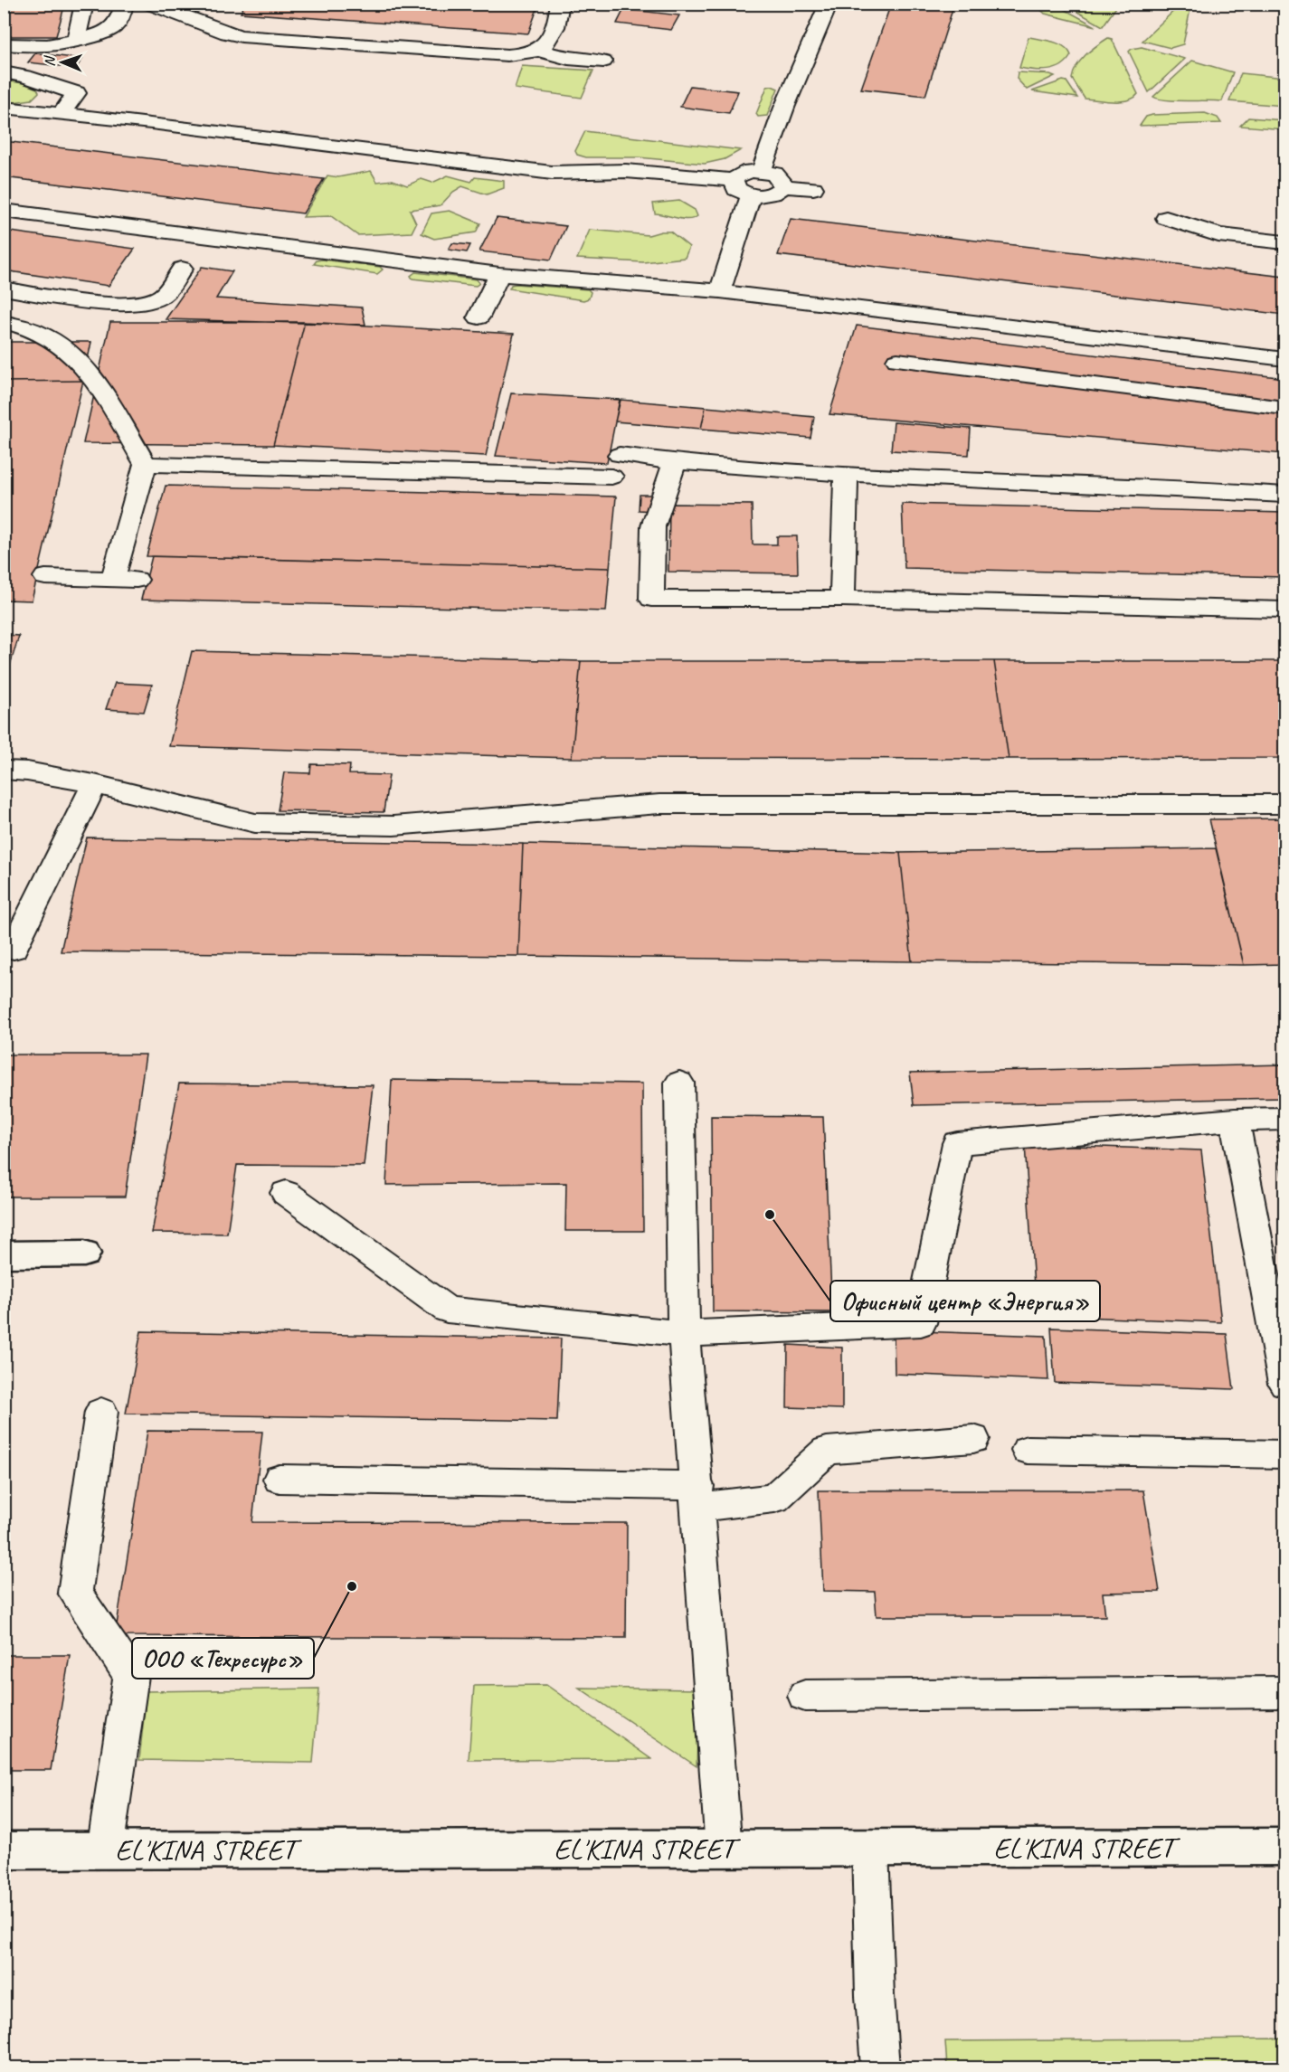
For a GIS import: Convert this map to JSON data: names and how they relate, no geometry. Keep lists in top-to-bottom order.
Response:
{
  "streets": {
    "main road": ["EL'KINA STREET"]
  },
  "places": ["Офисный центр «Энергия»", "ООО «Техресурс»"],
  "north": "left"
}
